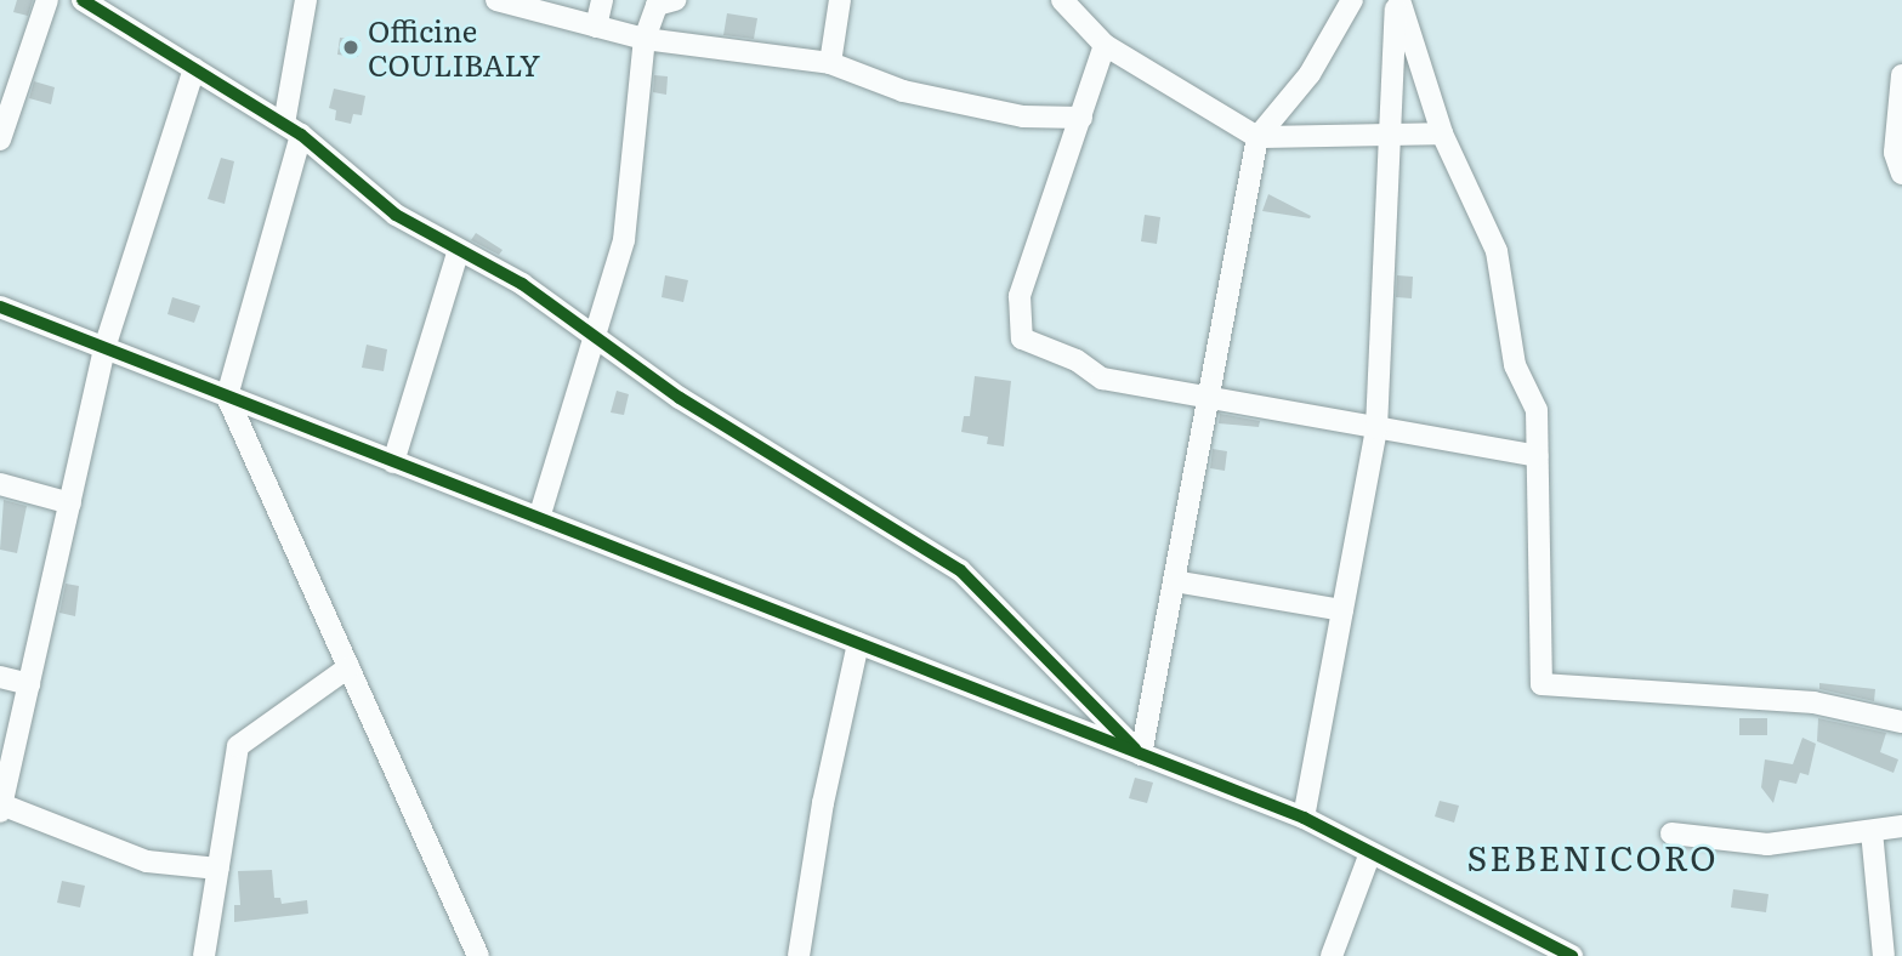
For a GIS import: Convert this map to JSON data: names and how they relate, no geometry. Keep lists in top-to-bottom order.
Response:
{
  "districts": ["SEBENICORO"],
  "places": ["Officine COULIBALY"]
}
